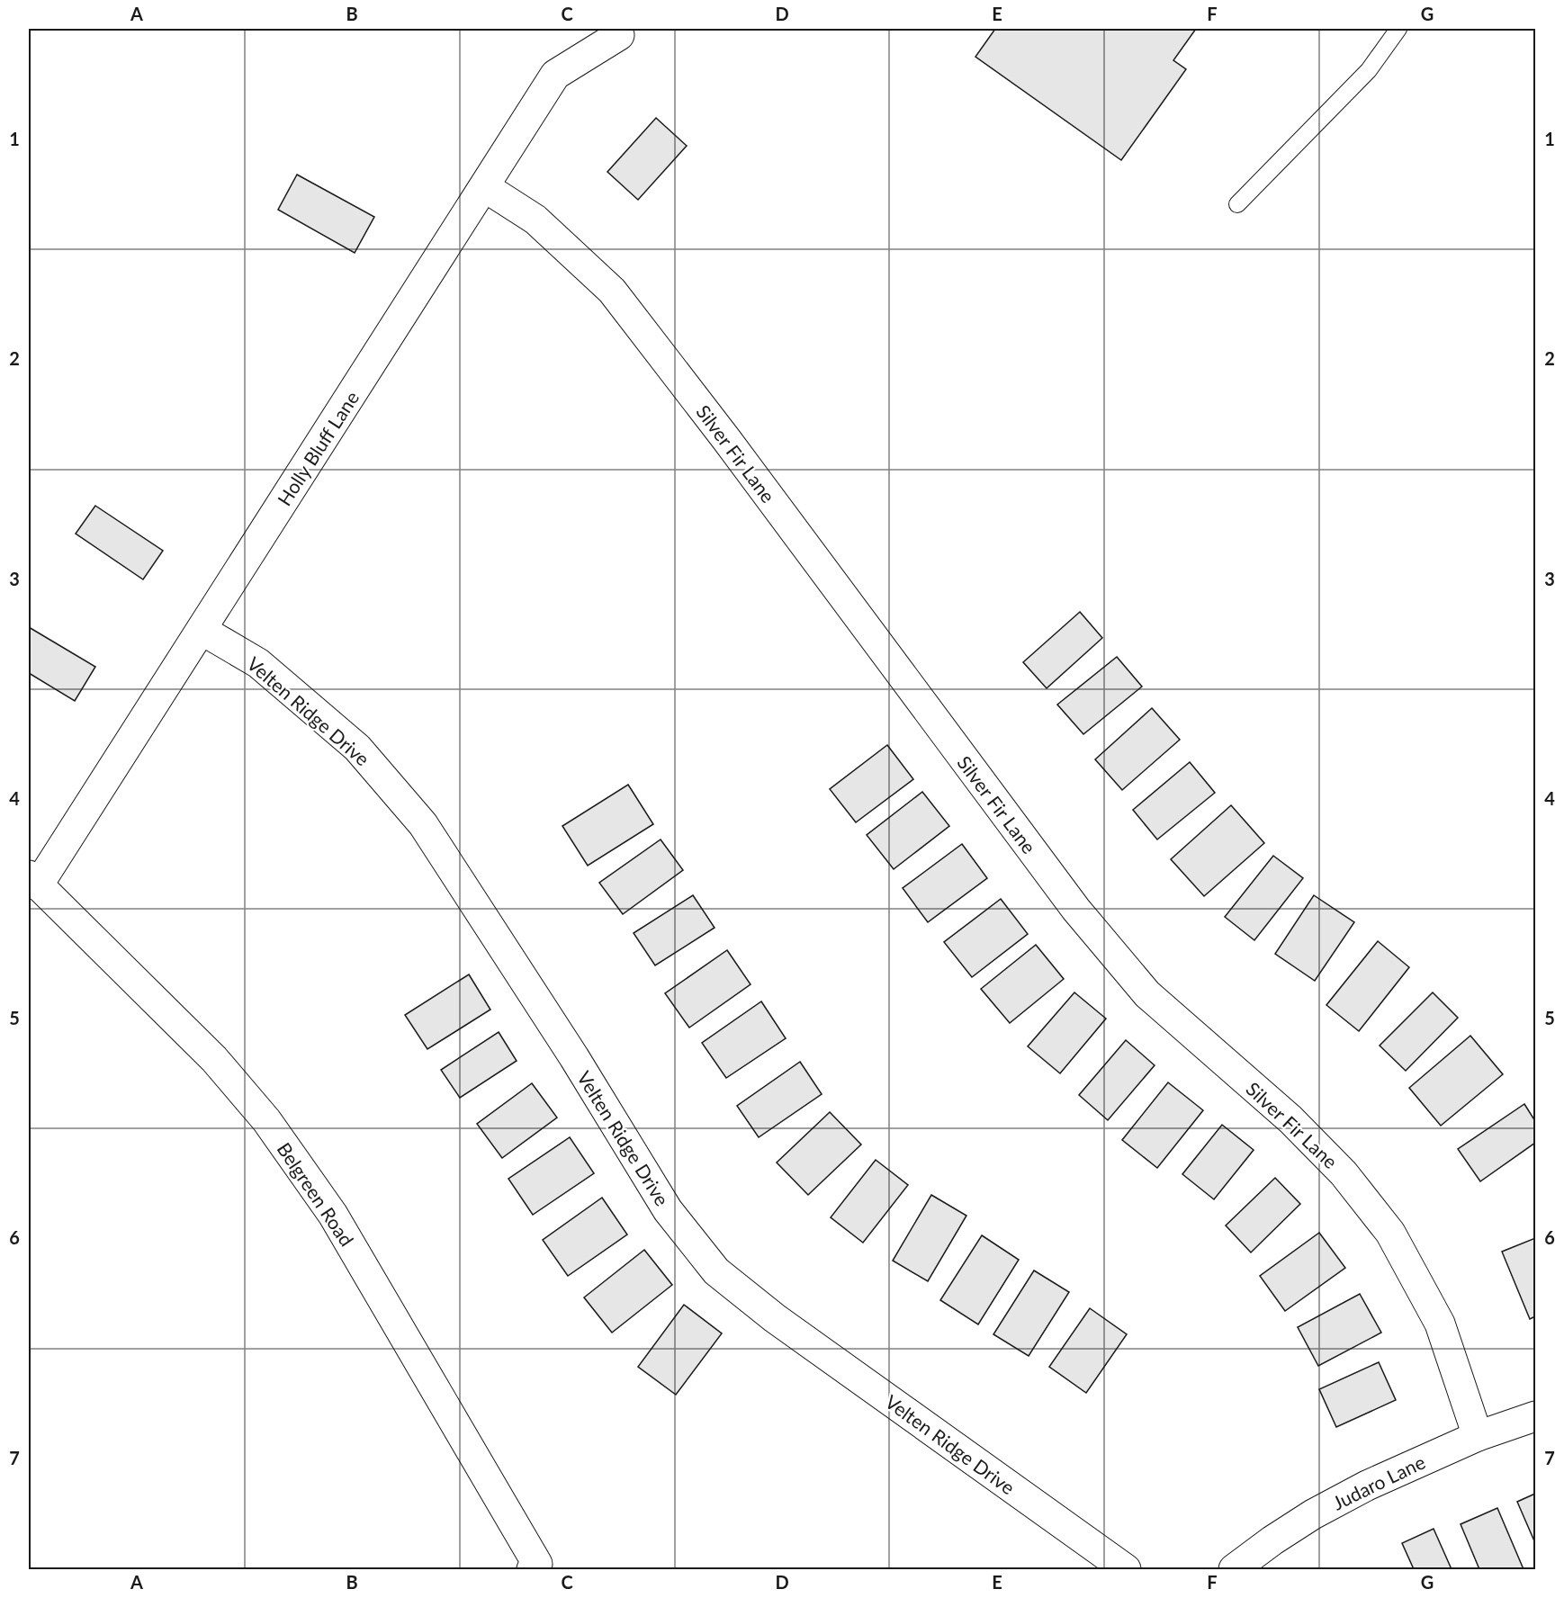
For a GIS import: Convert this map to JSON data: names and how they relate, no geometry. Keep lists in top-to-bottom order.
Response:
{
  "streets": {
    "street": [
      "Holly Bluff Lane",
      "Silver Fir Lane",
      "Velten Ridge Drive",
      "Belgreen Road",
      "Judaro Lane"
    ]
  },
  "crossings": [
    ["Holly Bluff Lane", "Silver Fir Lane"],
    ["Holly Bluff Lane", "Velten Ridge Drive"],
    ["Holly Bluff Lane", "Belgreen Road"],
    ["Silver Fir Lane", "Judaro Lane"]
  ],
  "grid": {
    "columns": [
      "A",
      "B",
      "C",
      "D",
      "E",
      "F",
      "G"
    ],
    "rows": [
      "1",
      "2",
      "3",
      "4",
      "5",
      "6",
      "7"
    ]
  }
}
